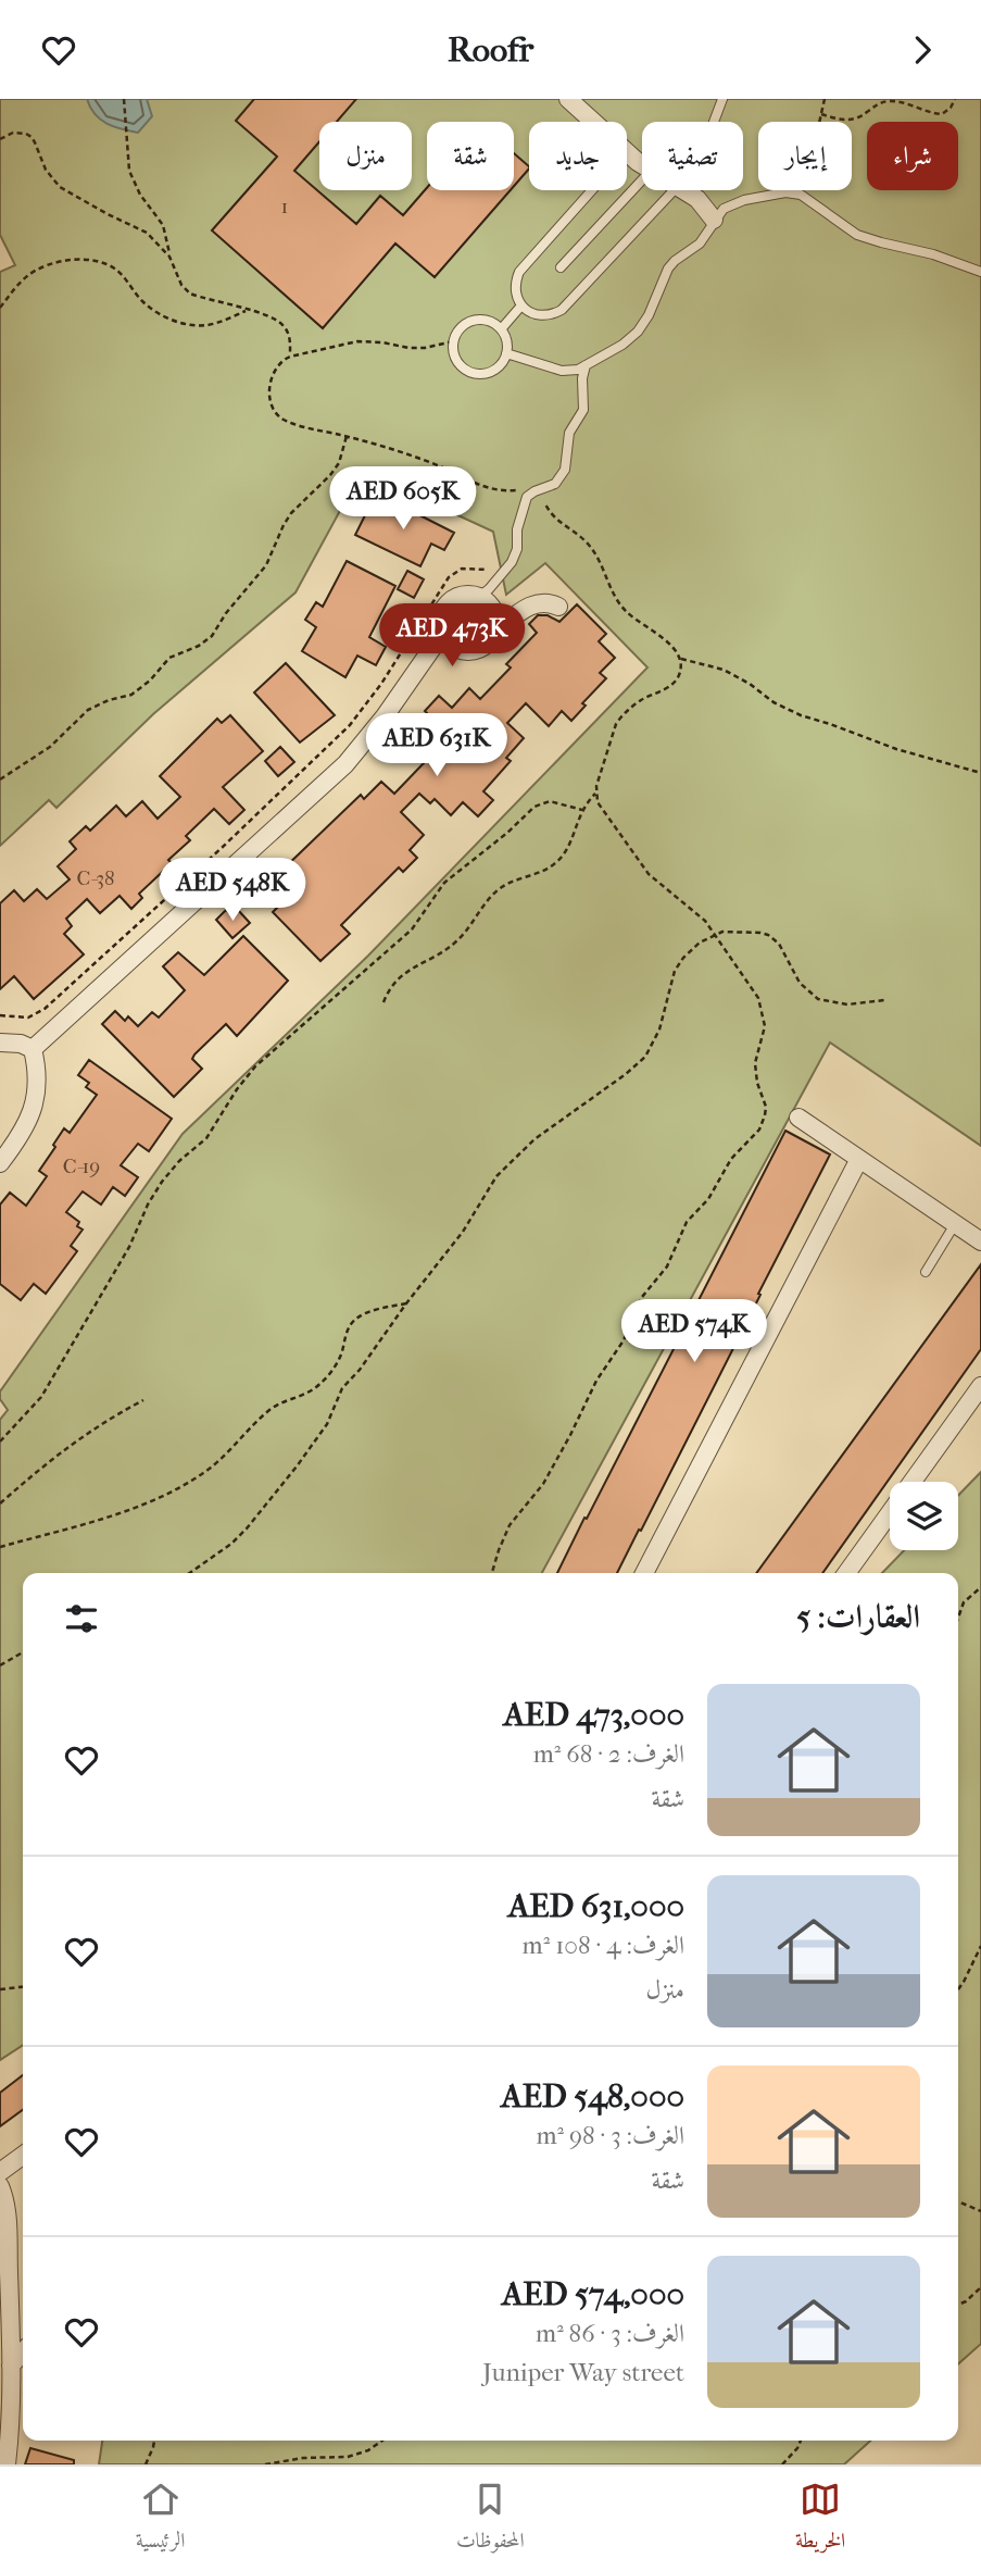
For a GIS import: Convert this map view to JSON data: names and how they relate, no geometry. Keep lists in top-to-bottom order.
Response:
{
  "house_numbers": ["1", "C-38", "C-19"],
  "page": {
    "header": "Roofr",
    "chip": [
      "شراء",
      "إيجار",
      "تصفية",
      "جديد",
      "شقة",
      "منزل"
    ],
    "price": [
      "AED 605K",
      "AED 473K",
      "AED 631K",
      "AED 548K",
      "AED 574K"
    ],
    "heading": "العقارات: 5",
    "list": [
      {
        "name": "AED 473,000",
        "note": "الغرف: 2 · 68 m² · شقة"
      },
      {
        "name": "AED 631,000",
        "note": "الغرف: 4 · 108 m² · منزل"
      },
      {
        "name": "AED 548,000",
        "note": "الغرف: 3 · 98 m² · شقة"
      },
      {
        "name": "AED 574,000",
        "note": "الغرف: 3 · 86 m² · Juniper Way street"
      }
    ],
    "tabs": ["الخريطة", "المحفوظات", "الرئيسية"]
  }
}
